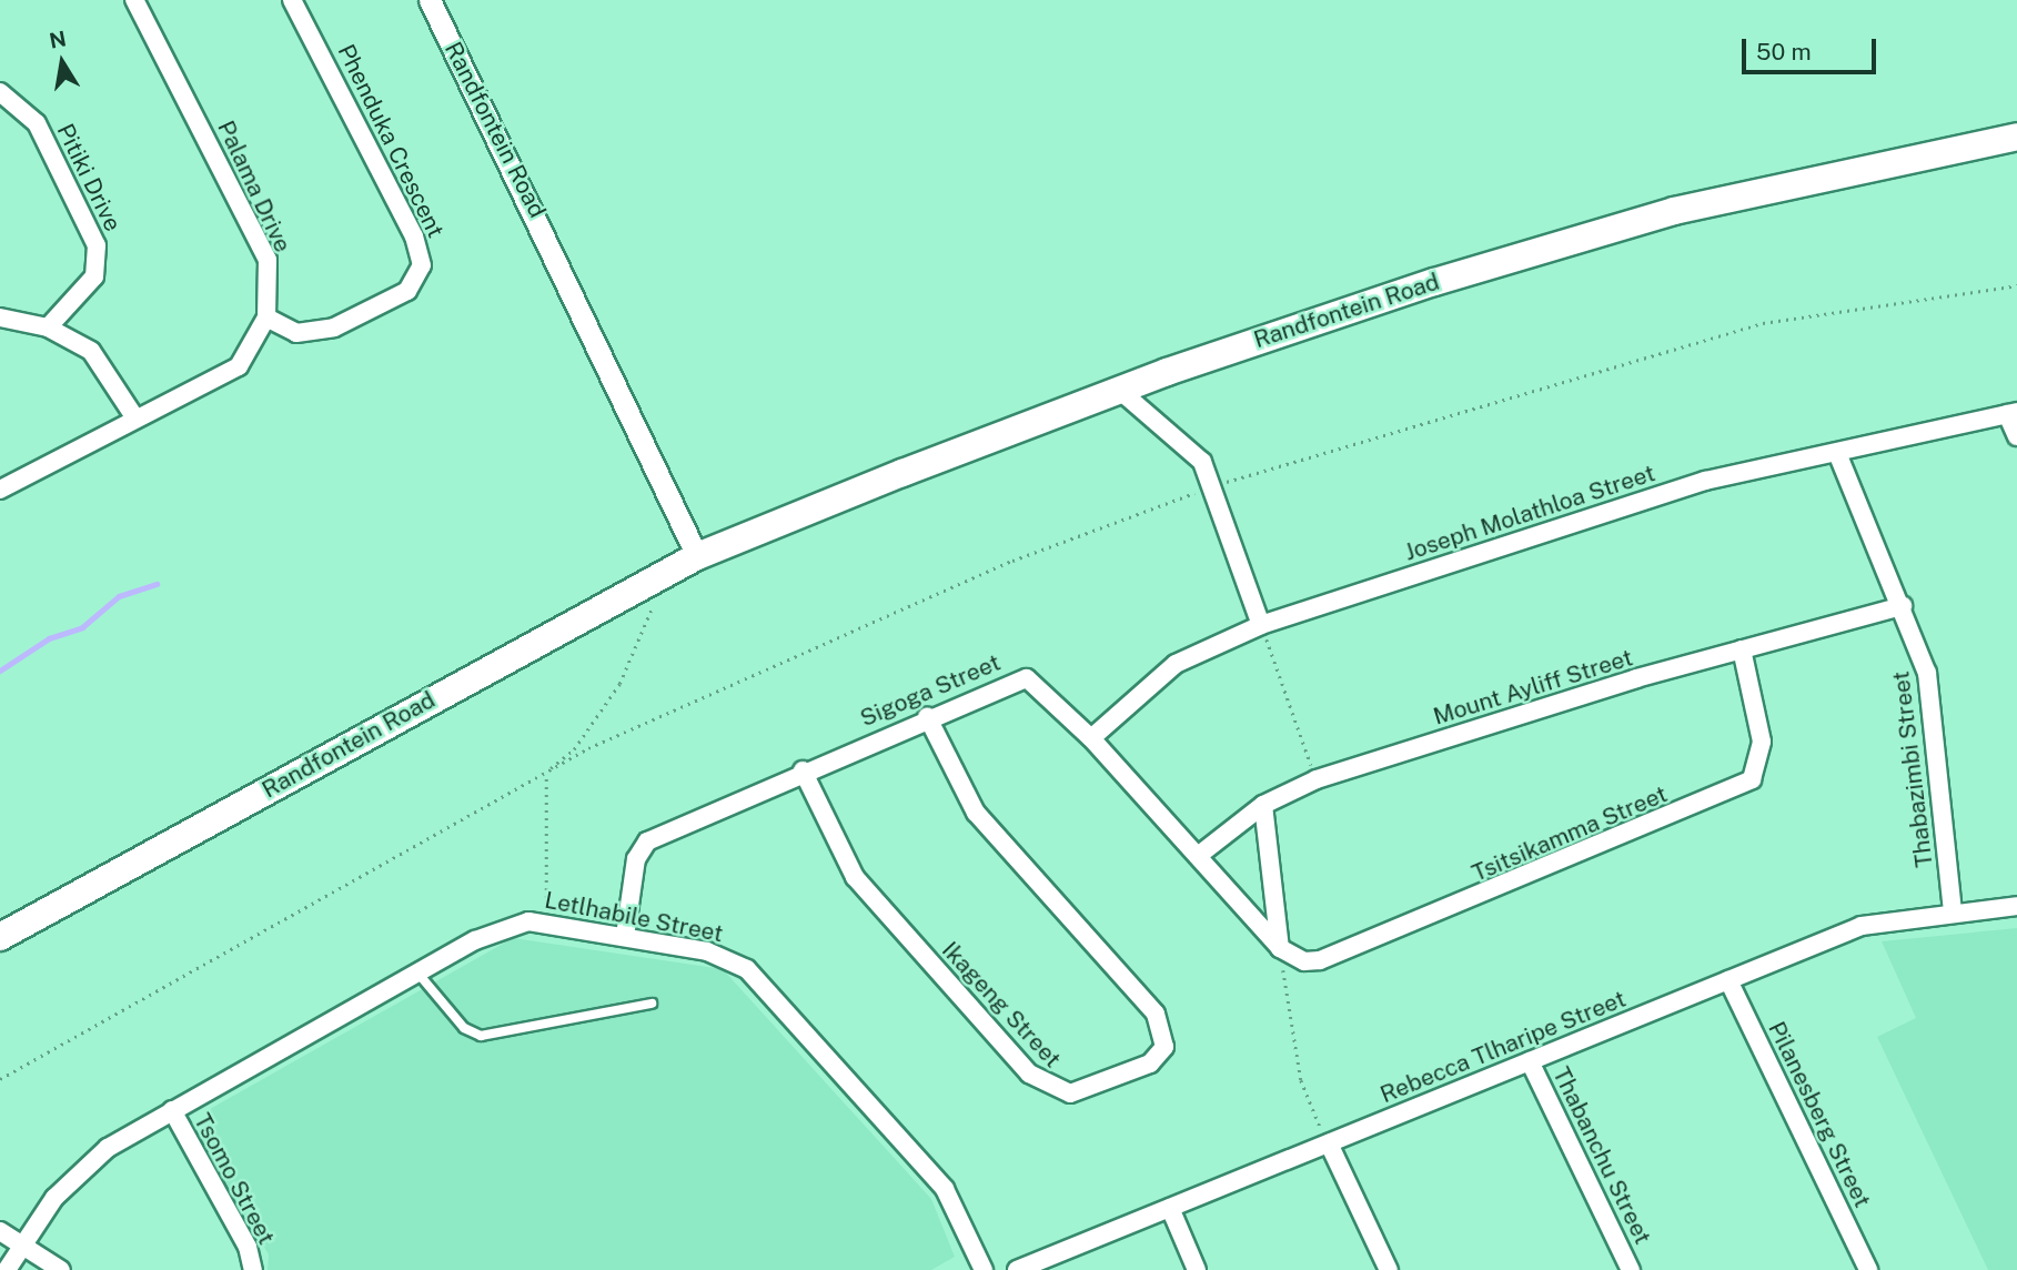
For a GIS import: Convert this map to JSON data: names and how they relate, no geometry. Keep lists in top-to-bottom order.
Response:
{
  "streets": {
    "main road": ["Randfontein Road"],
    "street": [
      "Phenduka Crescent",
      "Pitiki Drive",
      "Palama Drive",
      "Joseph Molathloa Street",
      "Mount Ayliff Street",
      "Sigoga Street",
      "Thabazimbi Street",
      "Tsitsikamma Street",
      "Letlhabile Street",
      "Ikageng Street",
      "Rebecca Tlharipe Street",
      "Pilanesberg Street",
      "Thabanchu Street",
      "Tsomo Street"
    ]
  },
  "crossings": [
    ["Phenduka Crescent", "Palama Drive"],
    ["Joseph Molathloa Street", "Sigoga Street"],
    ["Joseph Molathloa Street", "Thabazimbi Street"],
    ["Mount Ayliff Street", "Sigoga Street"],
    ["Mount Ayliff Street", "Thabazimbi Street"],
    ["Mount Ayliff Street", "Tsitsikamma Street"],
    ["Sigoga Street", "Tsitsikamma Street"],
    ["Sigoga Street", "Letlhabile Street"],
    ["Sigoga Street", "Ikageng Street"],
    ["Thabazimbi Street", "Rebecca Tlharipe Street"],
    ["Letlhabile Street", "Tsomo Street"],
    ["Rebecca Tlharipe Street", "Pilanesberg Street"],
    ["Rebecca Tlharipe Street", "Thabanchu Street"]
  ],
  "scale_bar": "50 m",
  "north": "top"
}
